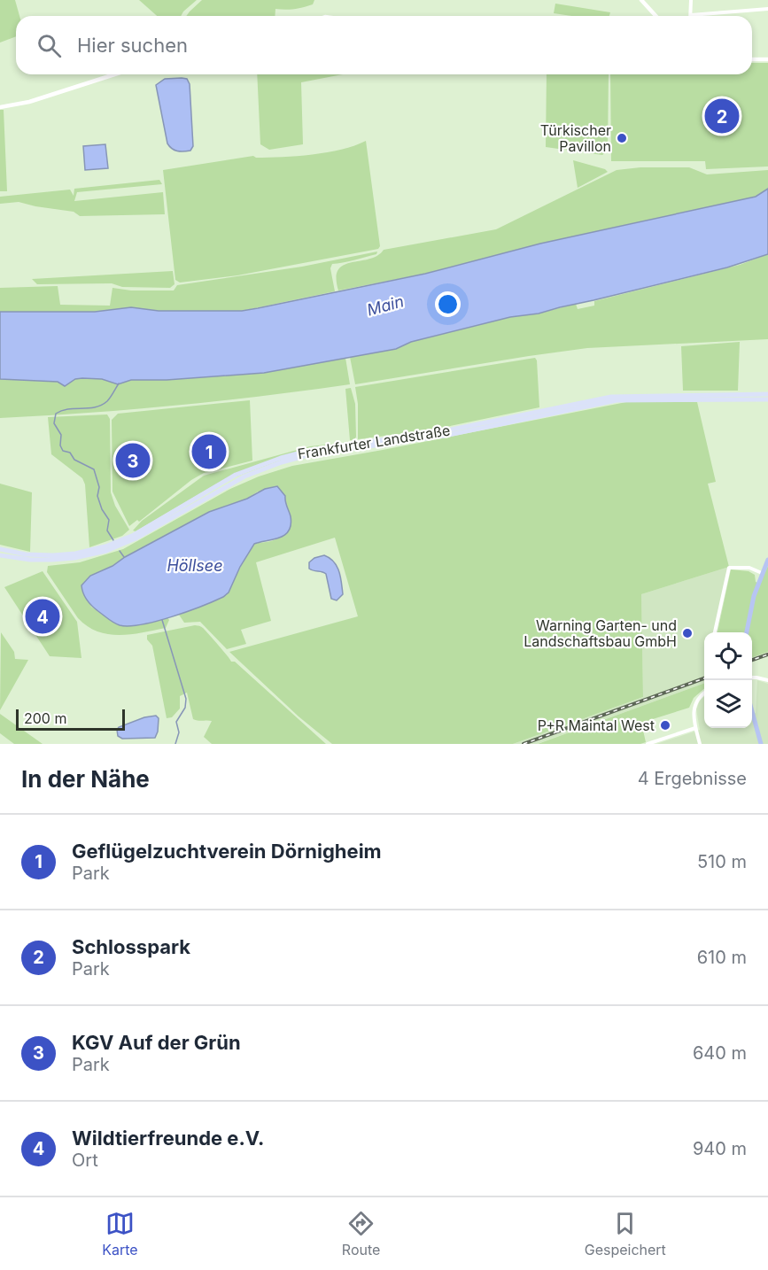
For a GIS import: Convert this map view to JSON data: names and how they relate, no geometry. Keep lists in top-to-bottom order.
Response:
{
  "streets": {
    "main road": ["Frankfurter Landstraße"]
  },
  "water": ["Main", "Höllsee"],
  "places": ["Türkischer Pavillon", "Warning Garten- und Landschaftsbau GmbH", "P+R Maintal West"],
  "scale_bar": "200 m",
  "page": {
    "search": "Hier suchen",
    "pins": [
      "2",
      "1",
      "3",
      "4"
    ],
    "scale": "200 m",
    "heading": ["In der Nähe", "4 Ergebnisse"],
    "list": [
      {
        "mark": "1",
        "name": "Geflügelzuchtverein Dörnigheim",
        "note": "Park",
        "value": "510 m"
      },
      {
        "mark": "2",
        "name": "Schlosspark",
        "note": "Park",
        "value": "610 m"
      },
      {
        "mark": "3",
        "name": "KGV Auf der Grün",
        "note": "Park",
        "value": "640 m"
      },
      {
        "mark": "4",
        "name": "Wildtierfreunde e.V.",
        "note": "Ort",
        "value": "940 m"
      }
    ],
    "nav": ["Karte", "Route", "Gespeichert"]
  }
}
